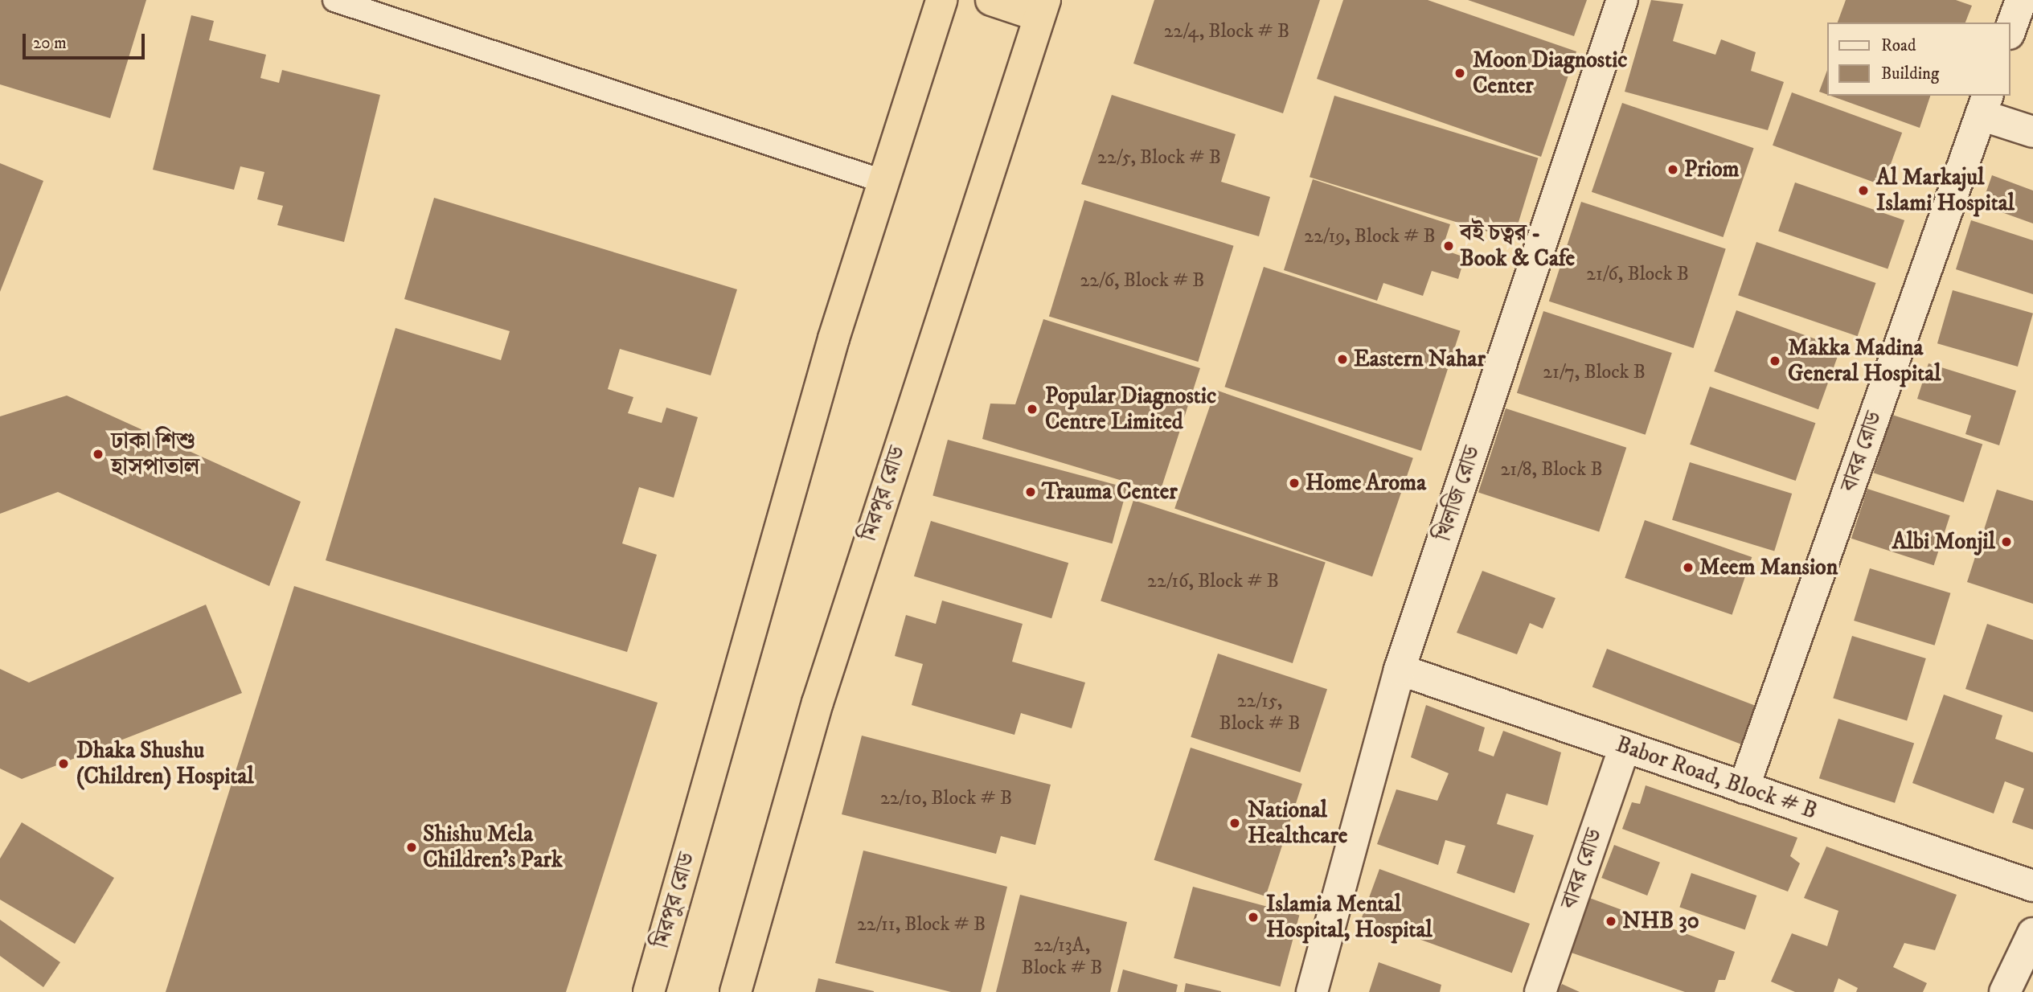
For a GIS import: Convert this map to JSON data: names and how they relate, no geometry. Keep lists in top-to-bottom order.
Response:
{
  "streets": {
    "highway": ["মিরপুর রোড"],
    "street": ["বাবর রোড", "খিলজি রোড", "Babor Road, Block # B"]
  },
  "crossings": [
    ["বাবর রোড", "Babor Road, Block # B"],
    ["খিলজি রোড", "Babor Road, Block # B"]
  ],
  "places": [
    "Moon Diagnostic Center",
    "Priom",
    "Al Markajul Islami Hospital",
    "বই চত্বর - Book & Cafe",
    "Eastern Nahar",
    "Makka Madina General Hospital",
    "Popular Diagnostic Centre Limited",
    "ঢাকা শিশু হাসপাতাল",
    "Home Aroma",
    "Trauma Center",
    "Albi Monjil",
    "Meem Mansion",
    "Dhaka Shushu (Children) Hospital",
    "National Healthcare",
    "Shishu Mela Children's Park",
    "Islamia Mental Hospital, Hospital",
    "NHB 30"
  ],
  "house_numbers": [
    "22/4, Block # B",
    "22/5, Block # B",
    "22/19, Block # B",
    "21/6, Block B",
    "22/6, Block # B",
    "21/7, Block B",
    "21/8, Block B",
    "22/16, Block # B",
    "22/15, Block # B",
    "22/10, Block # B",
    "22/11, Block # B",
    "22/13A, Block # B"
  ],
  "legend": ["Road", "Building"],
  "scale_bar": "20 m"
}
